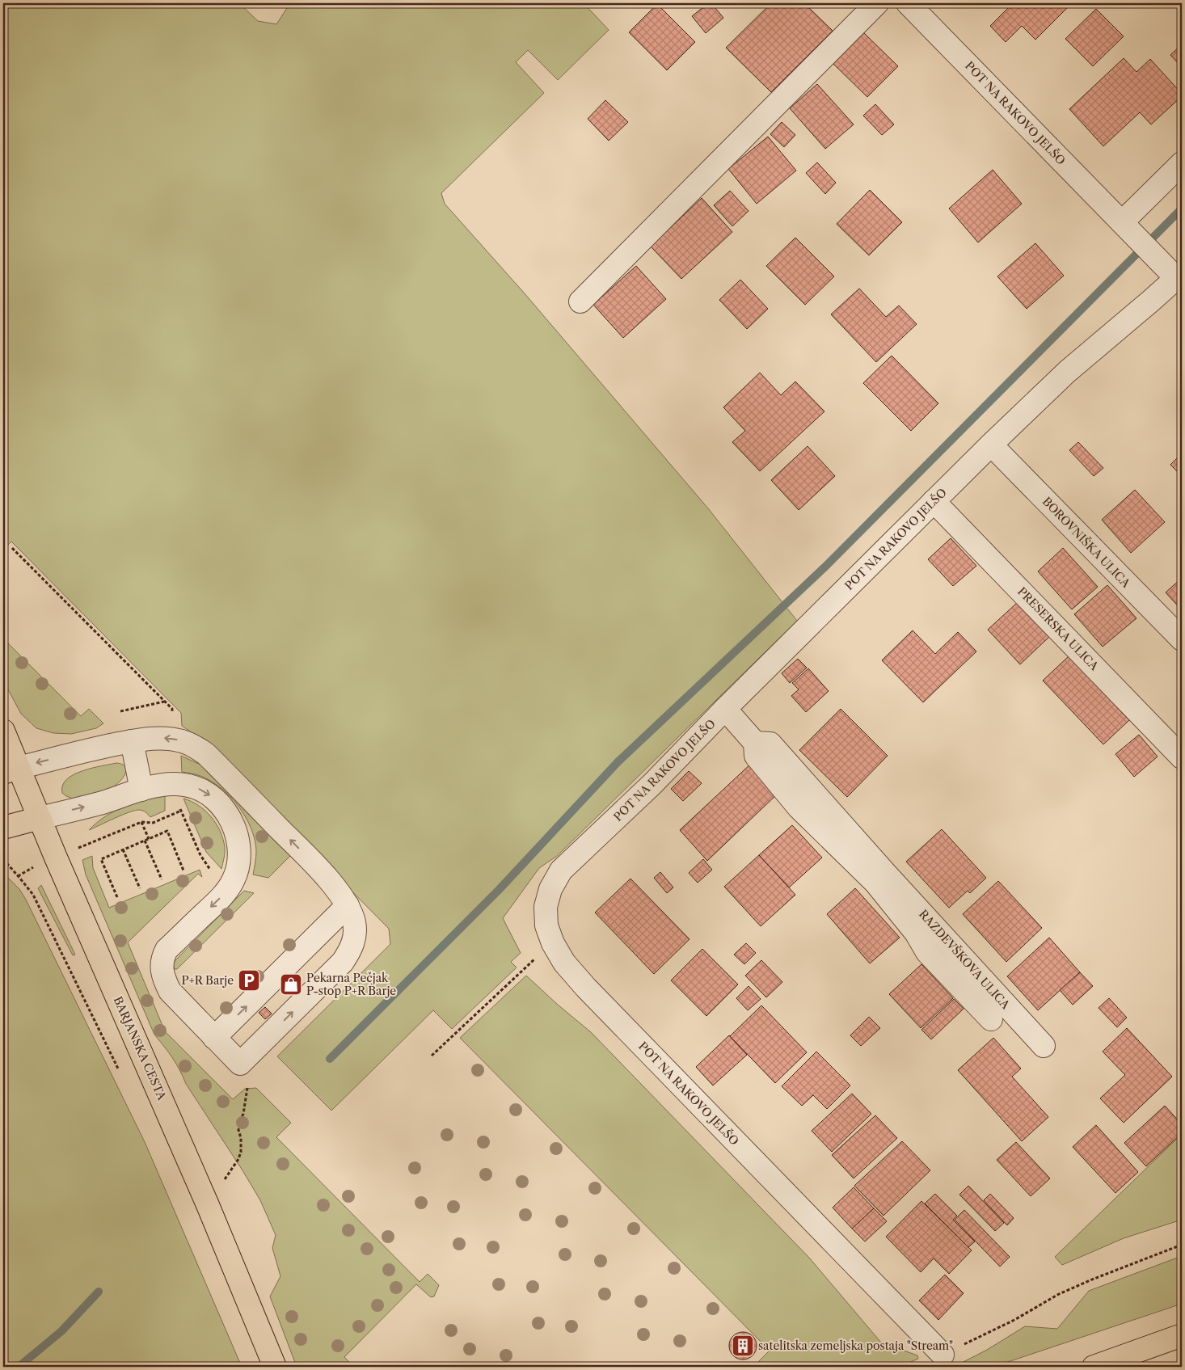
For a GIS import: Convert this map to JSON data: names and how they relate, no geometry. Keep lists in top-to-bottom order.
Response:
{
  "streets": {
    "main road": ["BARJANSKA CESTA"],
    "street": [
      "POT NA RAKOVO JELŠO",
      "BOROVNIŠKA ULICA",
      "PRESERSKA ULICA",
      "RAZDEVŠKOVA ULICA"
    ]
  },
  "crossings": [
    ["POT NA RAKOVO JELŠO", "BOROVNIŠKA ULICA"],
    ["POT NA RAKOVO JELŠO", "PRESERSKA ULICA"],
    ["POT NA RAKOVO JELŠO", "RAZDEVŠKOVA ULICA"]
  ],
  "places": {
    "parking": ["P+R Barje"],
    "shop": ["Pekarna Pečjak P-stop P+R Barje"],
    "building": ["satelitska zemeljska postaja \"Stream\""]
  }
}
